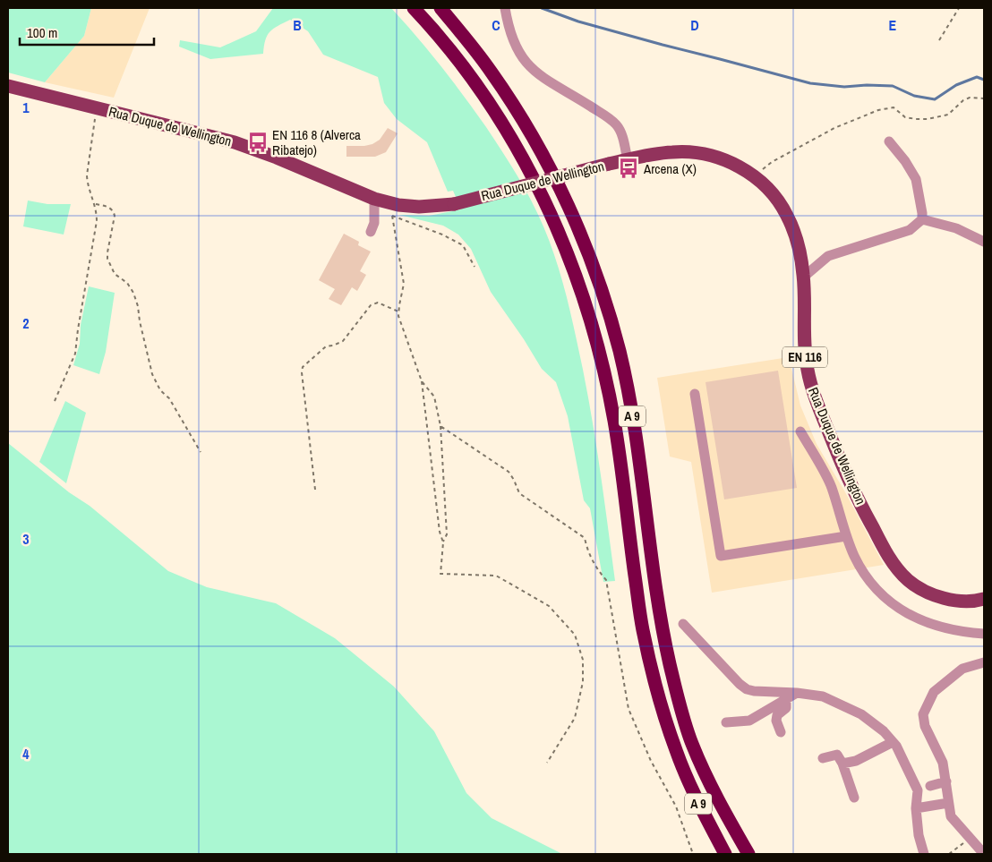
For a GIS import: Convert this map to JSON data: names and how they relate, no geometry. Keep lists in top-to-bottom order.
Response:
{
  "streets": {
    "highway": ["A 9"],
    "main road": ["Rua Duque de Wellington", "EN 116"]
  },
  "places": {
    "bus stop": ["EN 116 8 (Alverca Ribatejo)", "Arcena (X)"]
  },
  "scale_bar": "100 m",
  "grid": {
    "columns": [
      "B",
      "C",
      "D",
      "E"
    ],
    "rows": [
      "1",
      "2",
      "3",
      "4"
    ]
  }
}
